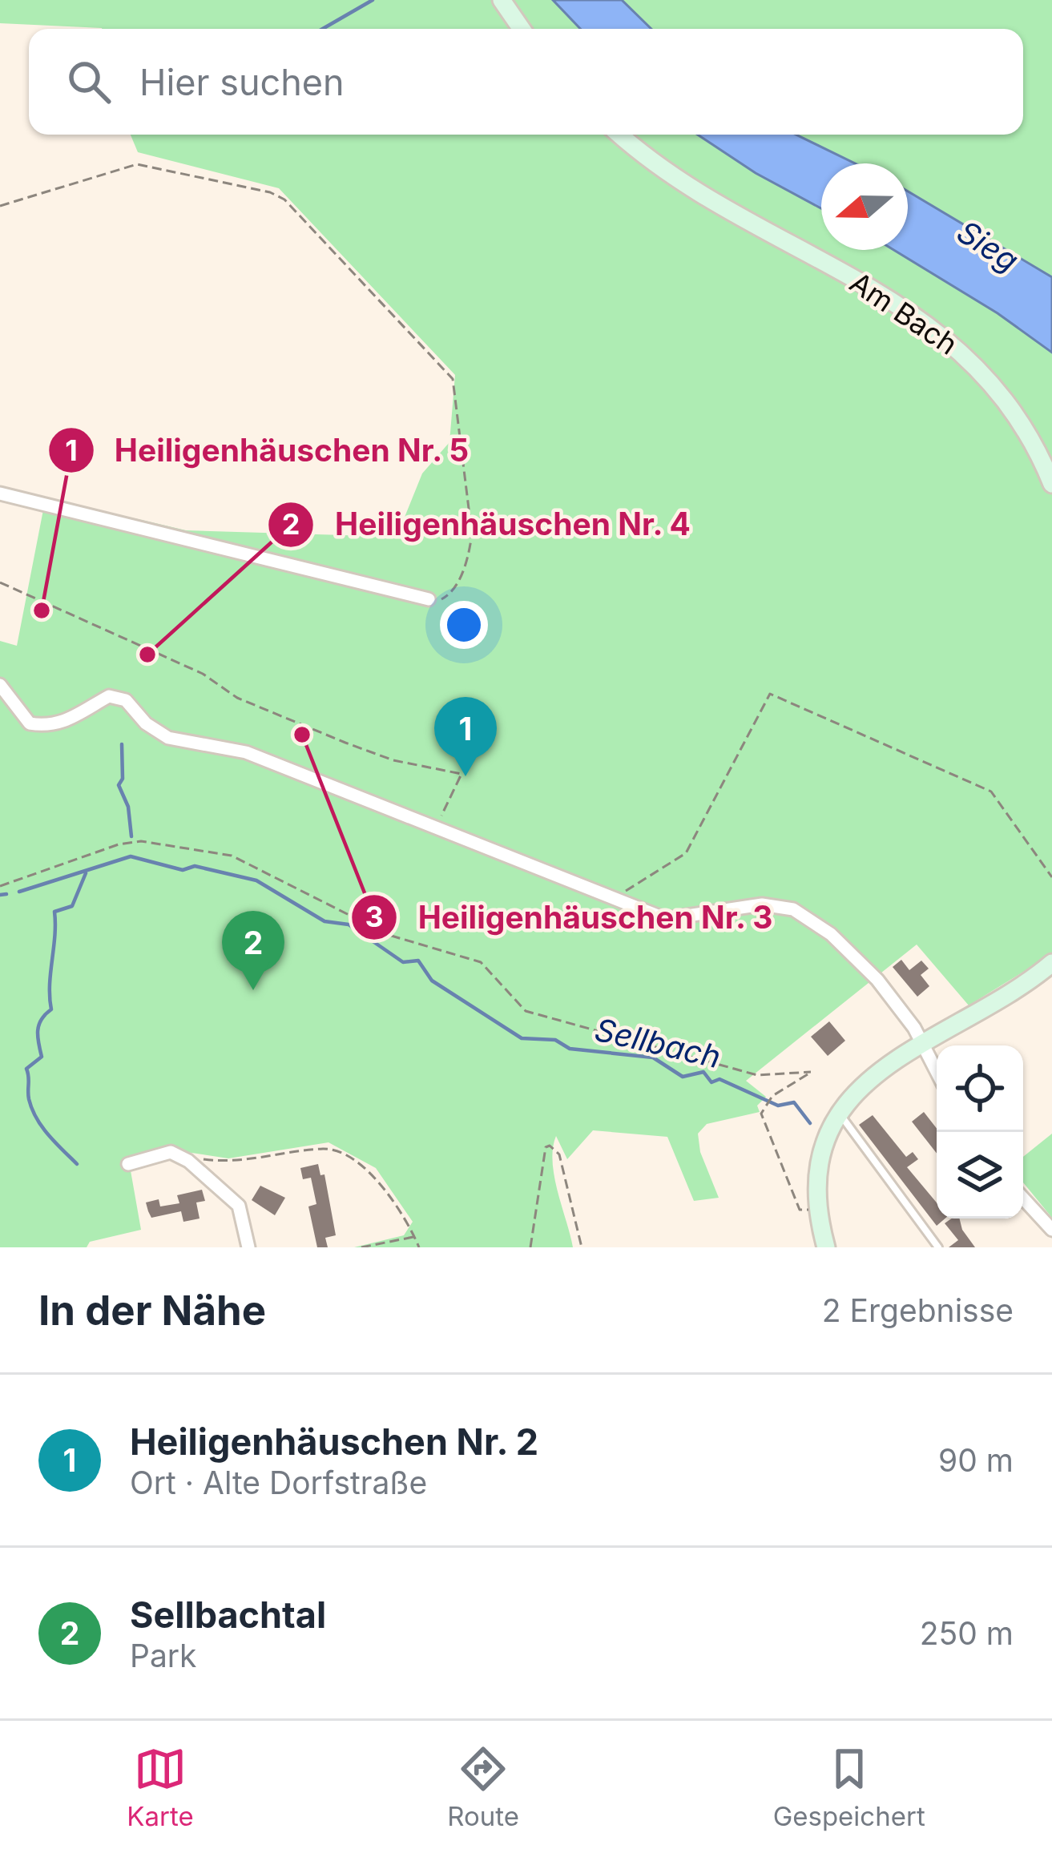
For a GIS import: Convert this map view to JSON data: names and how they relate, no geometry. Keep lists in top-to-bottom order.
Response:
{
  "streets": {
    "street": ["Am Bach"]
  },
  "water": ["Sieg", "Sellbach"],
  "places": ["Heiligenhäuschen Nr. 5", "Heiligenhäuschen Nr. 4", "Heiligenhäuschen Nr. 3"],
  "north": "left",
  "page": {
    "search": "Hier suchen",
    "pins": ["1", "2"],
    "heading": ["In der Nähe", "2 Ergebnisse"],
    "list": [
      {
        "mark": "1",
        "name": "Heiligenhäuschen Nr. 2",
        "note": "Ort · Alte Dorfstraße",
        "value": "90 m"
      },
      {
        "mark": "2",
        "name": "Sellbachtal",
        "note": "Park",
        "value": "250 m"
      }
    ],
    "nav": ["Karte", "Route", "Gespeichert"]
  }
}
